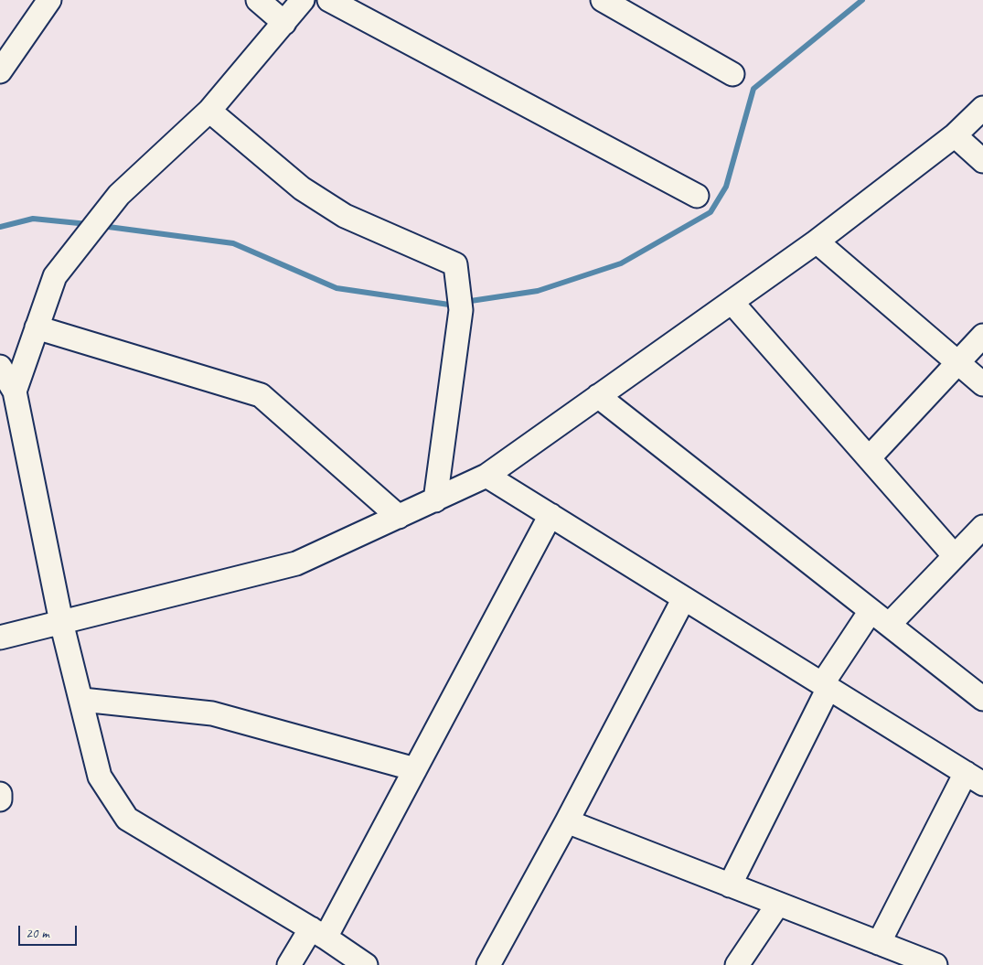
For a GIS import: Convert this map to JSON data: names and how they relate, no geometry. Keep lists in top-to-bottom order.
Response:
{
  "scale_bar": "20 m"
}
